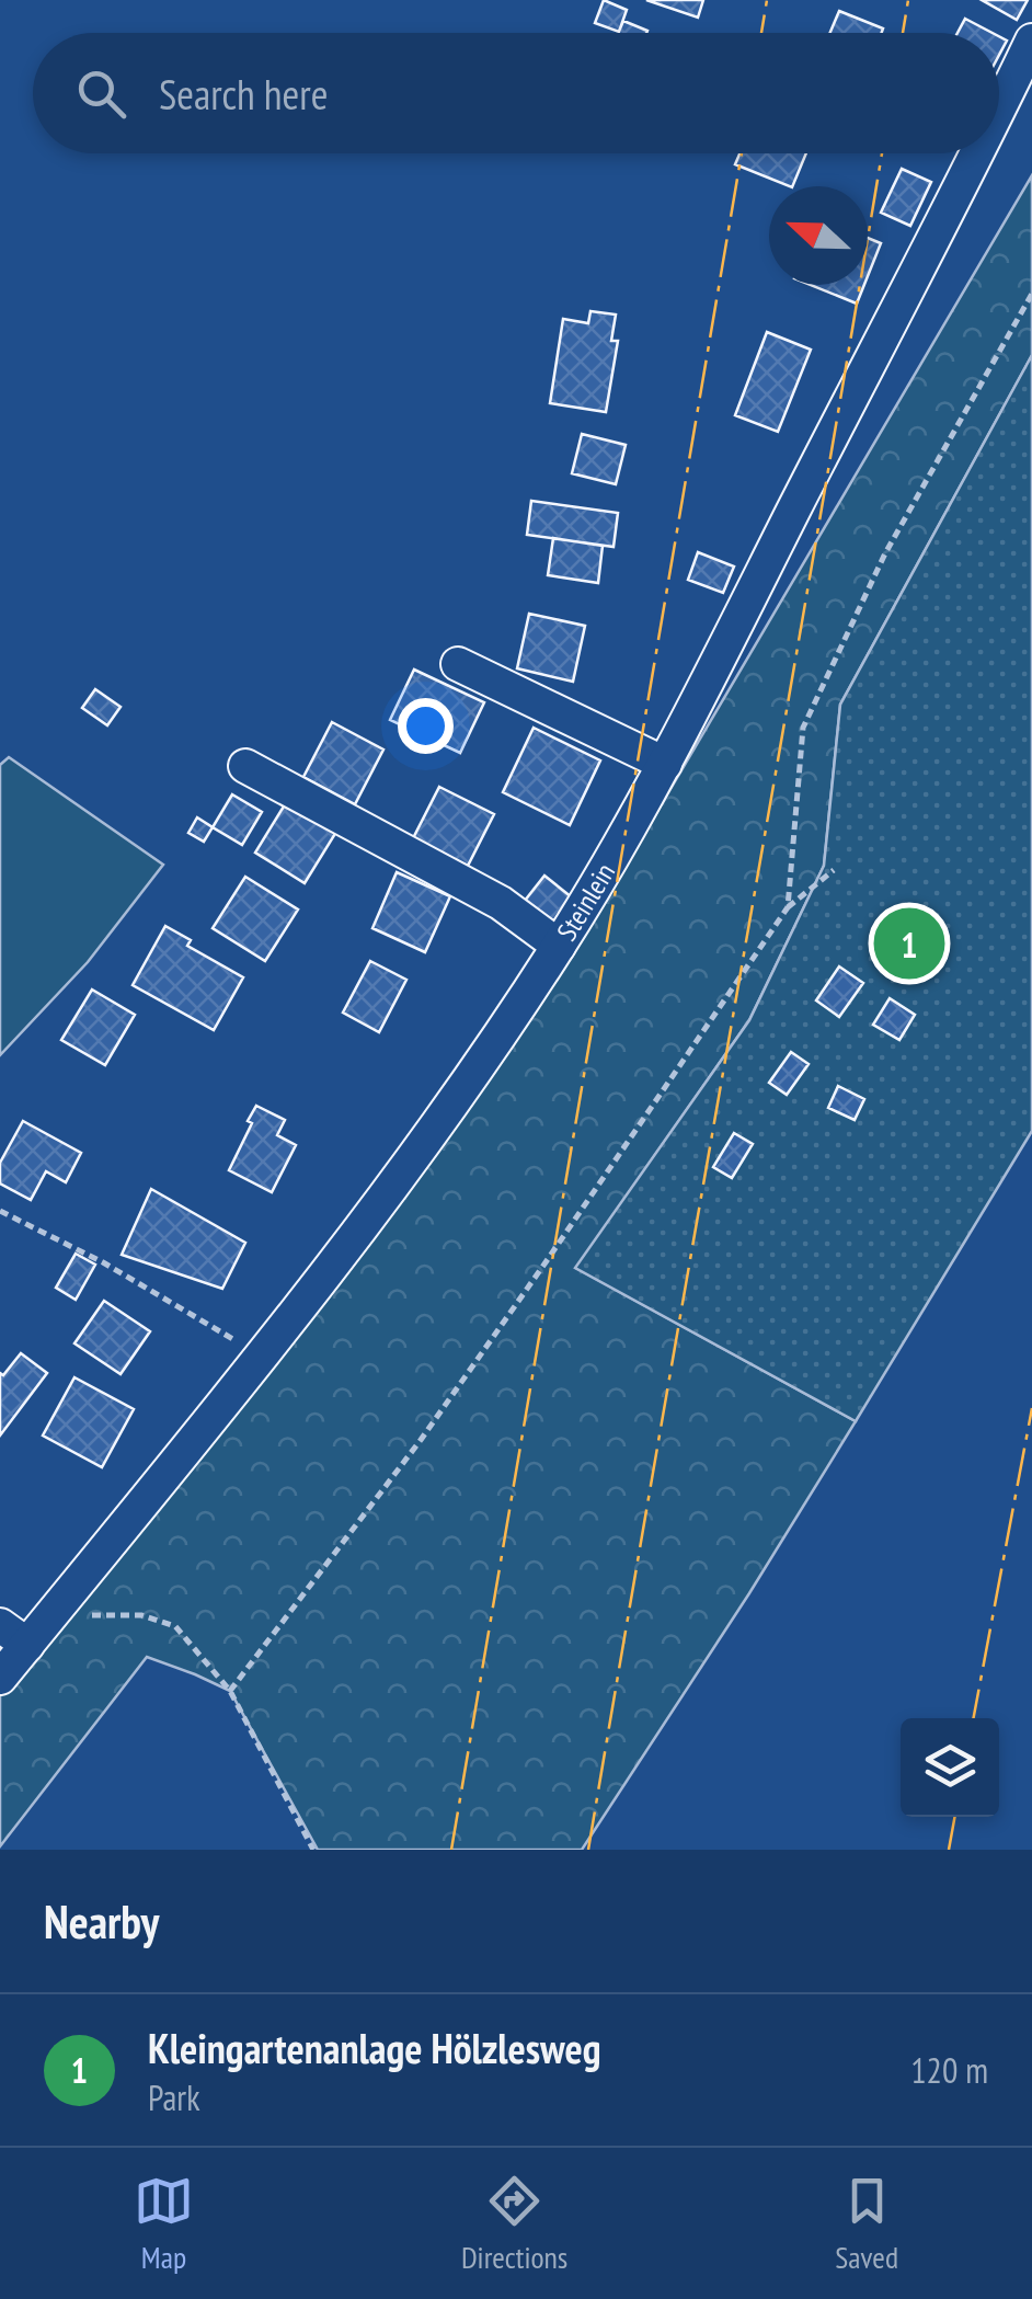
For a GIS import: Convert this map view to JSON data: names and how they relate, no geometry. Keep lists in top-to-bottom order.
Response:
{
  "streets": {
    "street": ["Steinlein"]
  },
  "north": "left",
  "page": {
    "search": "Search here",
    "pins": "1",
    "heading": "Nearby",
    "list": [
      {
        "mark": "1",
        "name": "Kleingartenanlage Hölzlesweg",
        "note": "Park",
        "value": "120 m"
      }
    ],
    "nav": ["Map", "Directions", "Saved"]
  }
}
